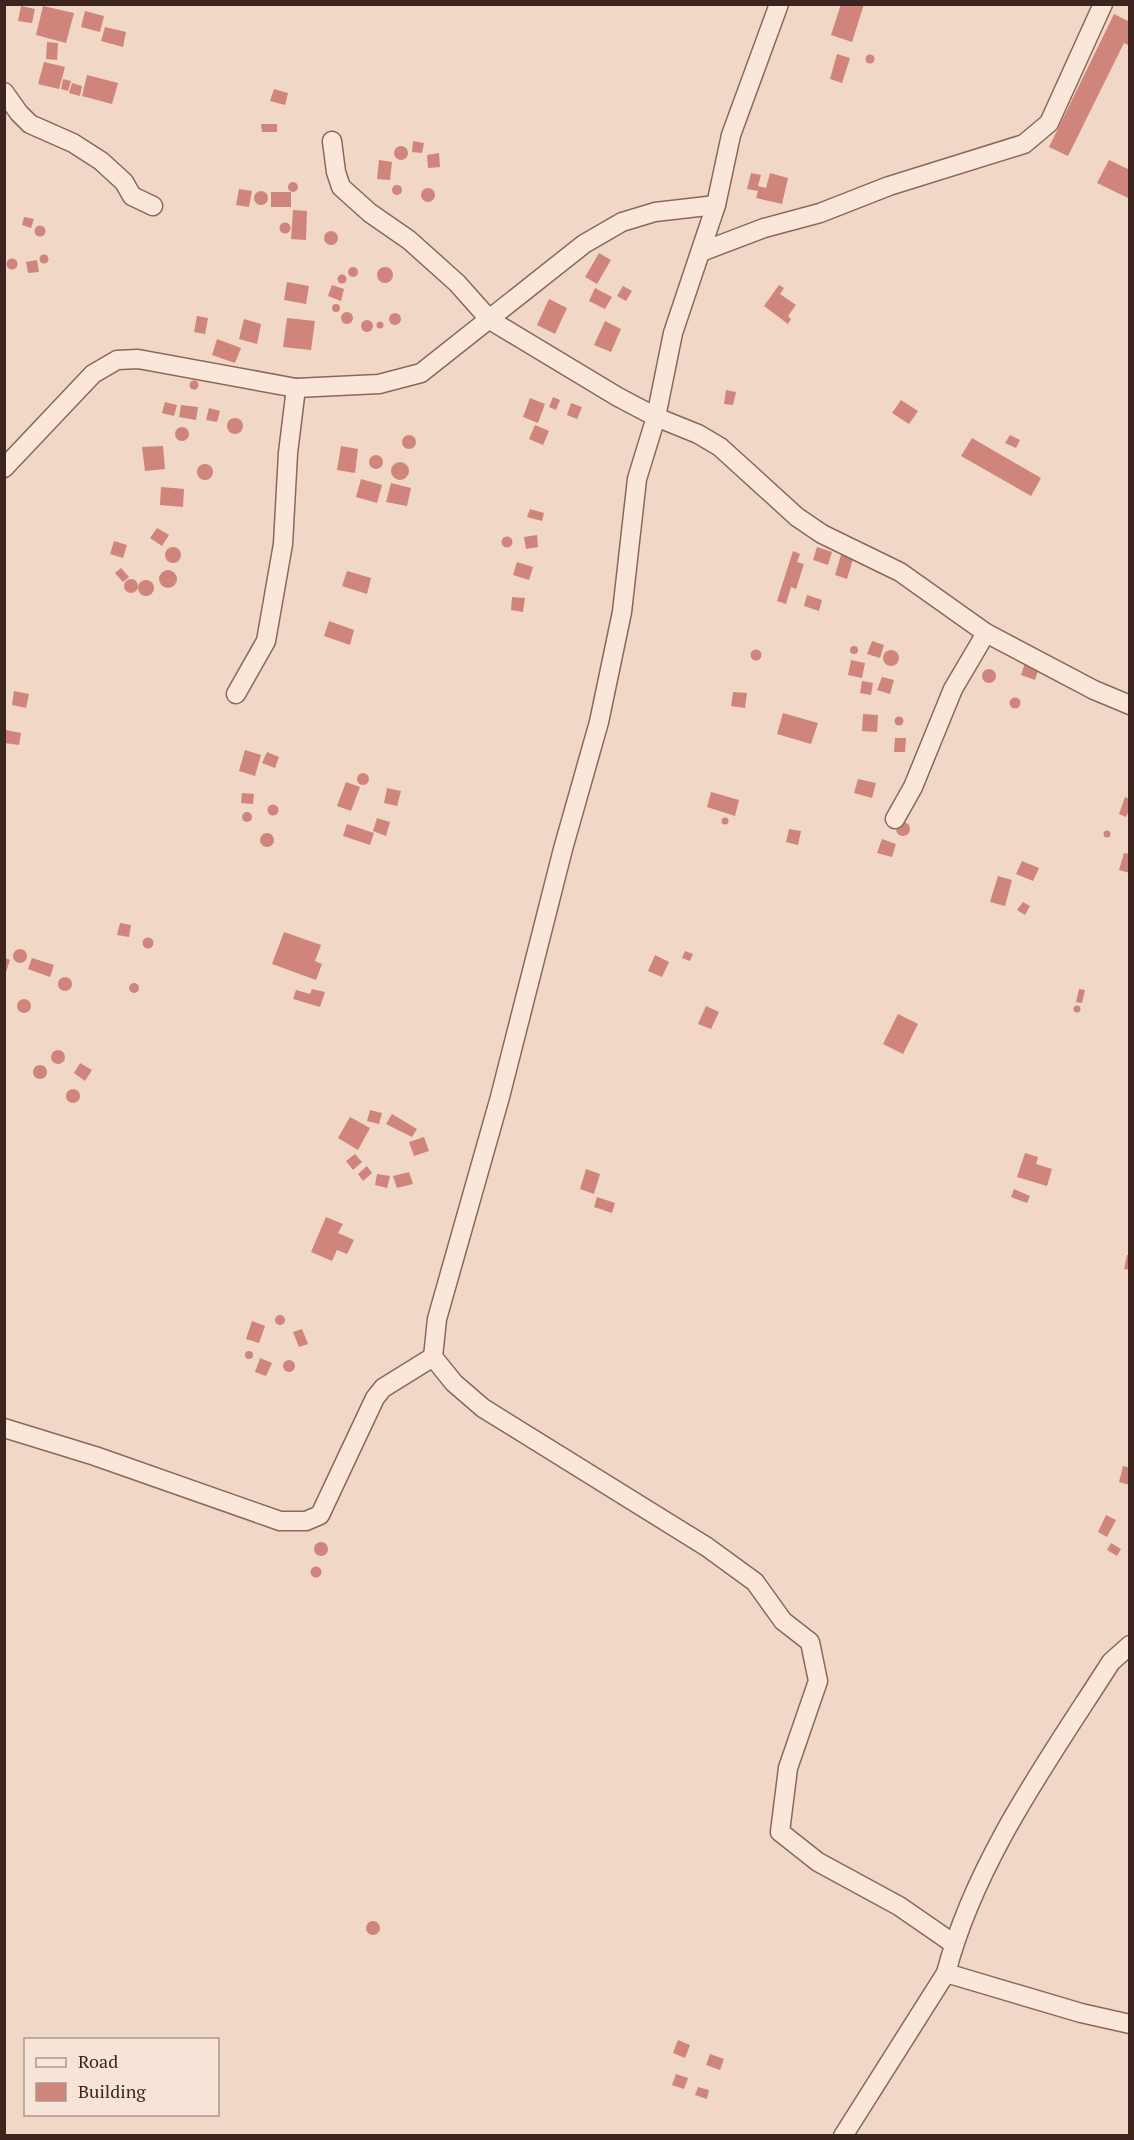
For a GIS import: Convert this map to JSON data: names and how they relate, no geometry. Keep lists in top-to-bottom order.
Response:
{
  "legend": ["Road", "Building"]
}
